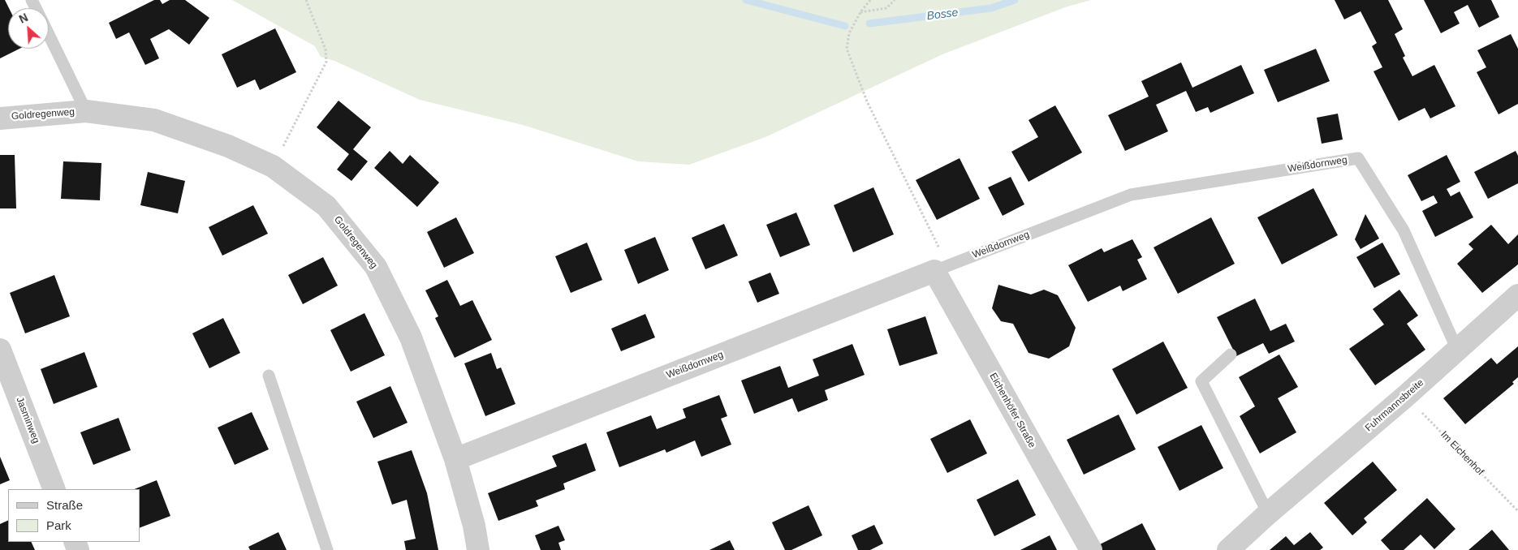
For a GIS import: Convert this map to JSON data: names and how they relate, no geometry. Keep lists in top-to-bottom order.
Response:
{
  "streets": {
    "street": [
      "Goldregenweg",
      "Weißdornweg",
      "Fuhrmannsbreite",
      "Eichenhöfer Straße",
      "Jasminweg"
    ],
    "path": ["Im Eichenhof"]
  },
  "crossings": [
    ["Goldregenweg", "Weißdornweg"],
    ["Weißdornweg", "Fuhrmannsbreite"],
    ["Weißdornweg", "Eichenhöfer Straße"],
    ["Fuhrmannsbreite", "Im Eichenhof"]
  ],
  "water": ["Bosse"],
  "legend": ["Straße", "Park"],
  "north": "top left"
}
